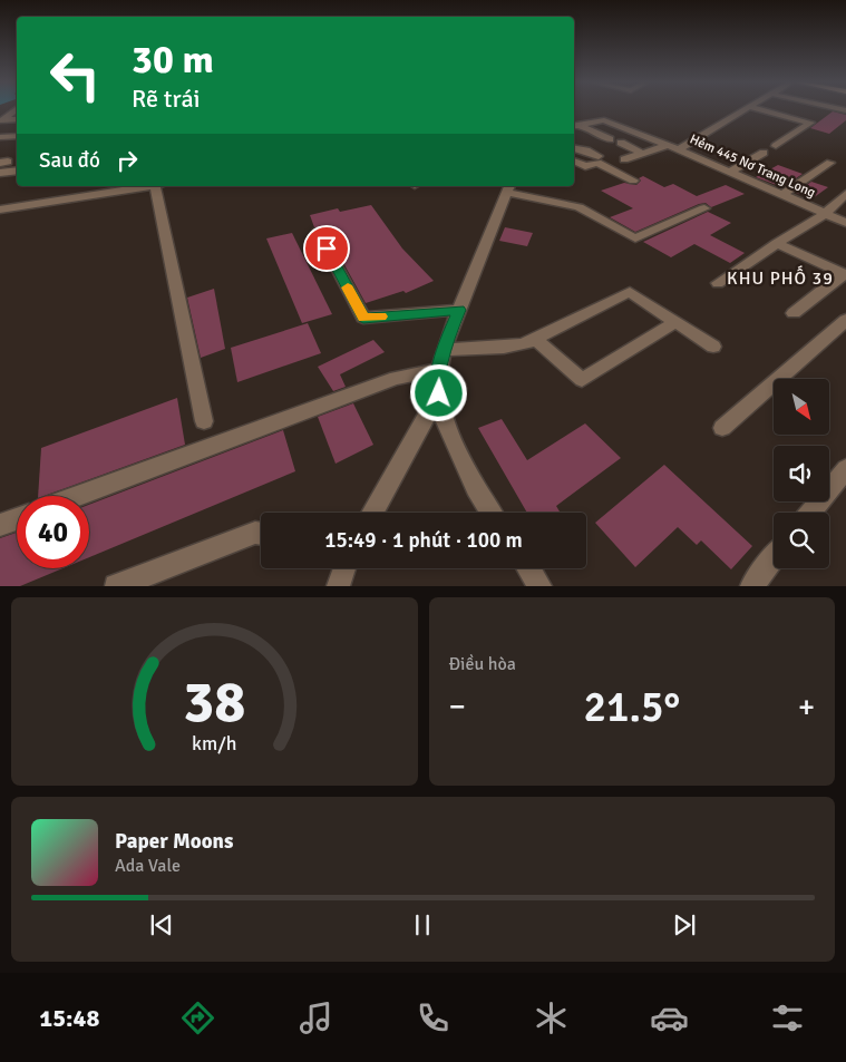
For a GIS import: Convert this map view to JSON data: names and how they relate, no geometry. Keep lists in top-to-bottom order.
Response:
{
  "streets": {
    "street": ["Hẻm 445 Nơ Trang Long"]
  },
  "districts": ["KHU PHỐ 39"],
  "north": "bottom right",
  "page": {
    "turn": ["30 m", "Rẽ trái"],
    "then": "Sau đó",
    "limit": "40",
    "trip": "15:49 · 1 phút · 100 m",
    "tile": "Điều hòa",
    "heat": ["−", "21.5°", "+"],
    "song": ["Paper Moons", "Ada Vale"],
    "tabs": "15:48",
    "gauge": ["38", "km/h"]
  }
}
